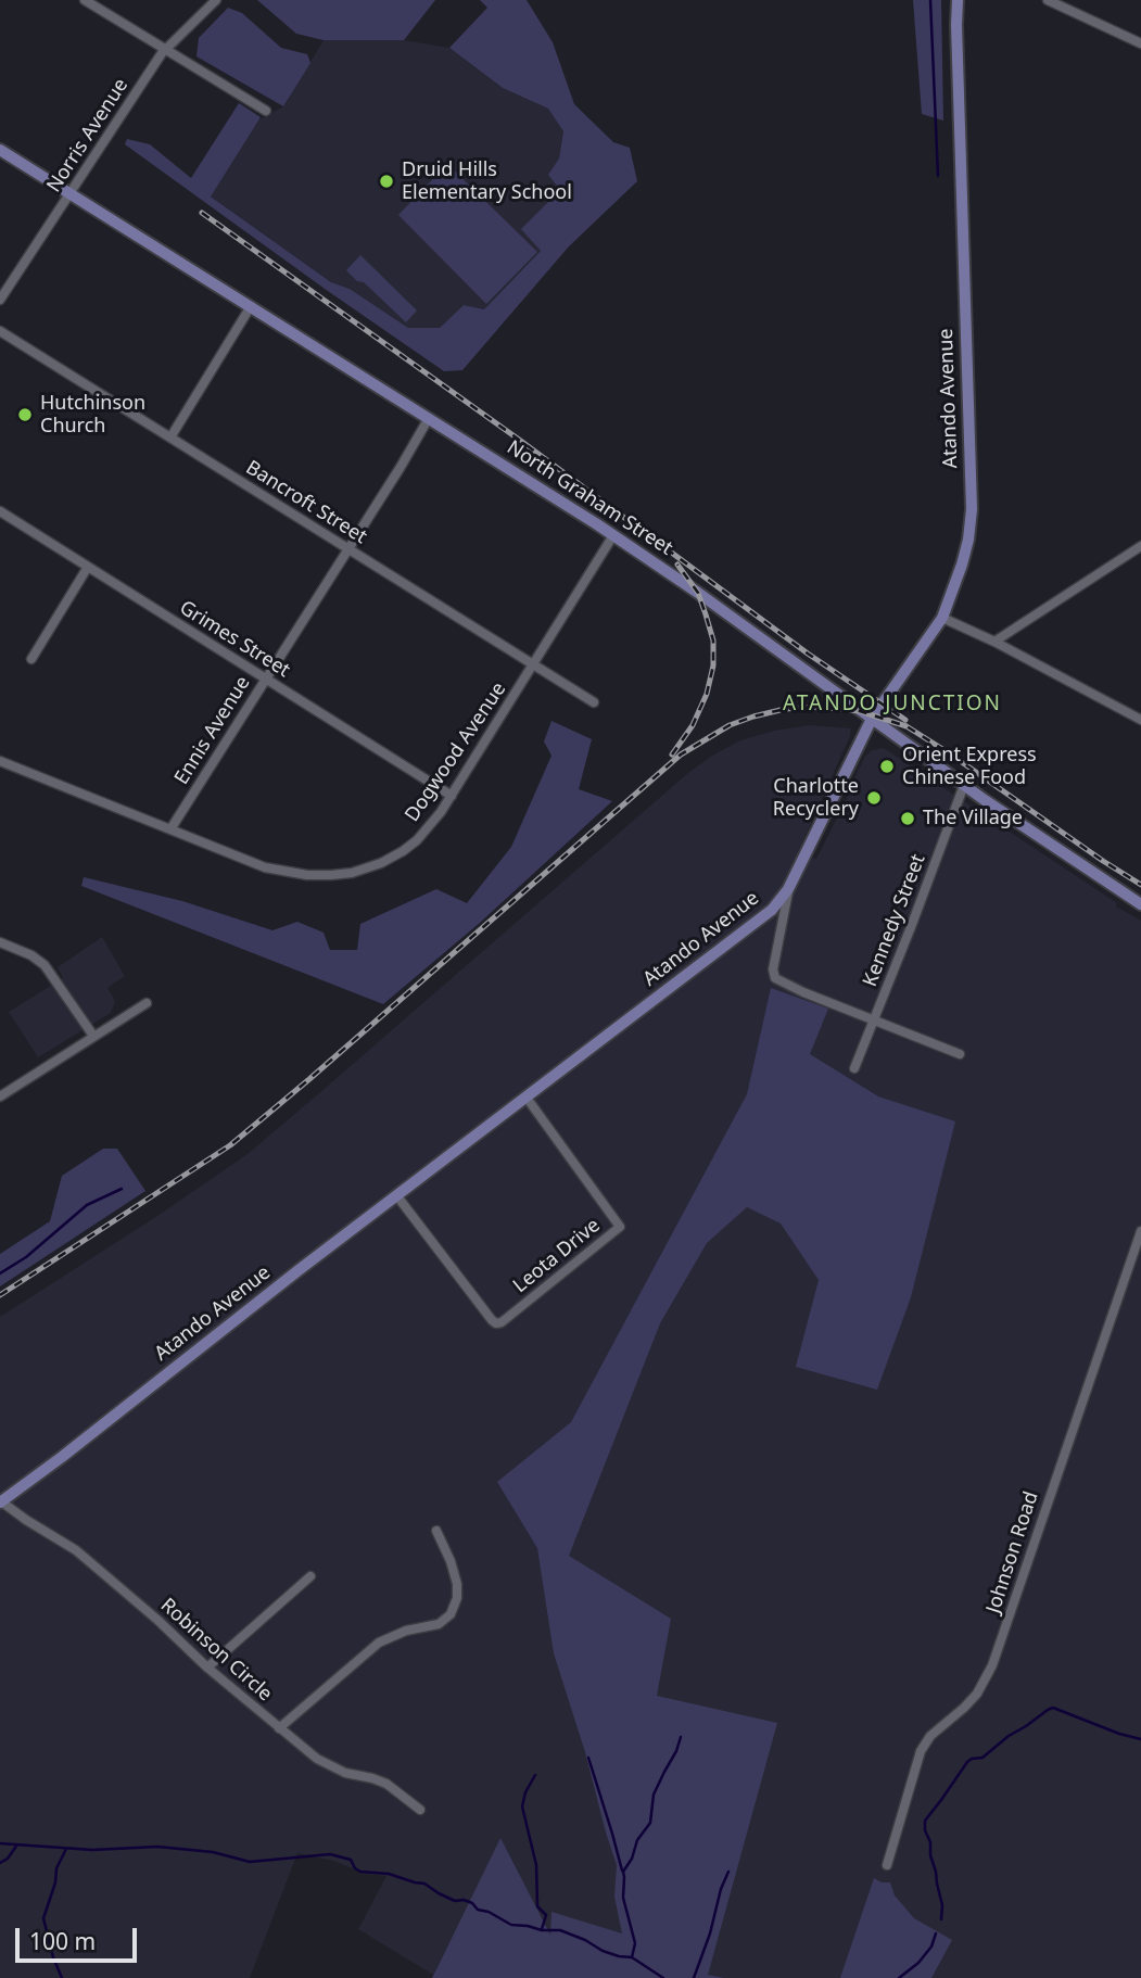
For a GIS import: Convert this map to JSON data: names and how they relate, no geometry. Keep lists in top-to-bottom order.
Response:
{
  "streets": {
    "main road": ["Atando Avenue", "North Graham Street"],
    "street": [
      "Norris Avenue",
      "Bancroft Street",
      "Grimes Street",
      "Ennis Avenue",
      "Dogwood Avenue",
      "Kennedy Street",
      "Leota Drive",
      "Johnson Road",
      "Robinson Circle"
    ]
  },
  "crossings": [
    ["Norris Avenue", "North Graham Street"],
    ["Atando Avenue", "North Graham Street"],
    ["Atando Avenue", "Leota Drive"],
    ["Atando Avenue", "Robinson Circle"],
    ["North Graham Street", "Ennis Avenue"],
    ["North Graham Street", "Dogwood Avenue"],
    ["North Graham Street", "Kennedy Street"],
    ["Bancroft Street", "Ennis Avenue"],
    ["Bancroft Street", "Dogwood Avenue"],
    ["Grimes Street", "Ennis Avenue"],
    ["Grimes Street", "Dogwood Avenue"],
    ["Ennis Avenue", "Dogwood Avenue"]
  ],
  "districts": ["ATANDO JUNCTION"],
  "places": [
    "Druid Hills Elementary School",
    "Hutchinson Church",
    "Orient Express Chinese Food",
    "Charlotte Recyclery",
    "The Village"
  ],
  "scale_bar": "100 m"
}
